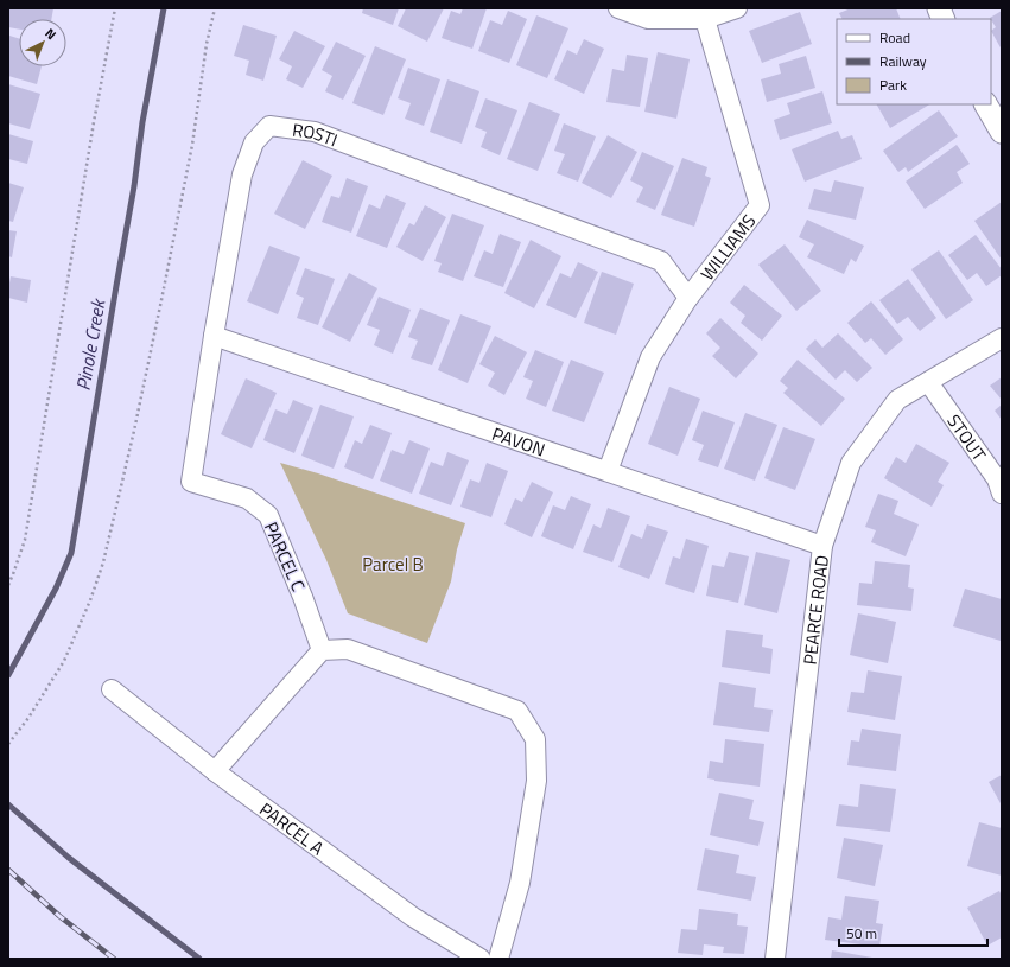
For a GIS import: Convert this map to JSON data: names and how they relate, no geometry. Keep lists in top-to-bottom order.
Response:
{
  "streets": {
    "street": [
      "ROSTI",
      "WILLIAMS",
      "STOUT",
      "PAVON",
      "PARCEL C",
      "PEARCE ROAD",
      "PARCEL A"
    ]
  },
  "crossings": [
    ["ROSTI", "WILLIAMS"],
    ["ROSTI", "PAVON"],
    ["ROSTI", "PARCEL C"],
    ["WILLIAMS", "PAVON"],
    ["STOUT", "PEARCE ROAD"],
    ["PAVON", "PEARCE ROAD"]
  ],
  "water": ["Pinole Creek"],
  "parks": ["Parcel B"],
  "legend": ["Road", "Railway", "Park"],
  "scale_bar": "50 m",
  "north": "top right"
}
